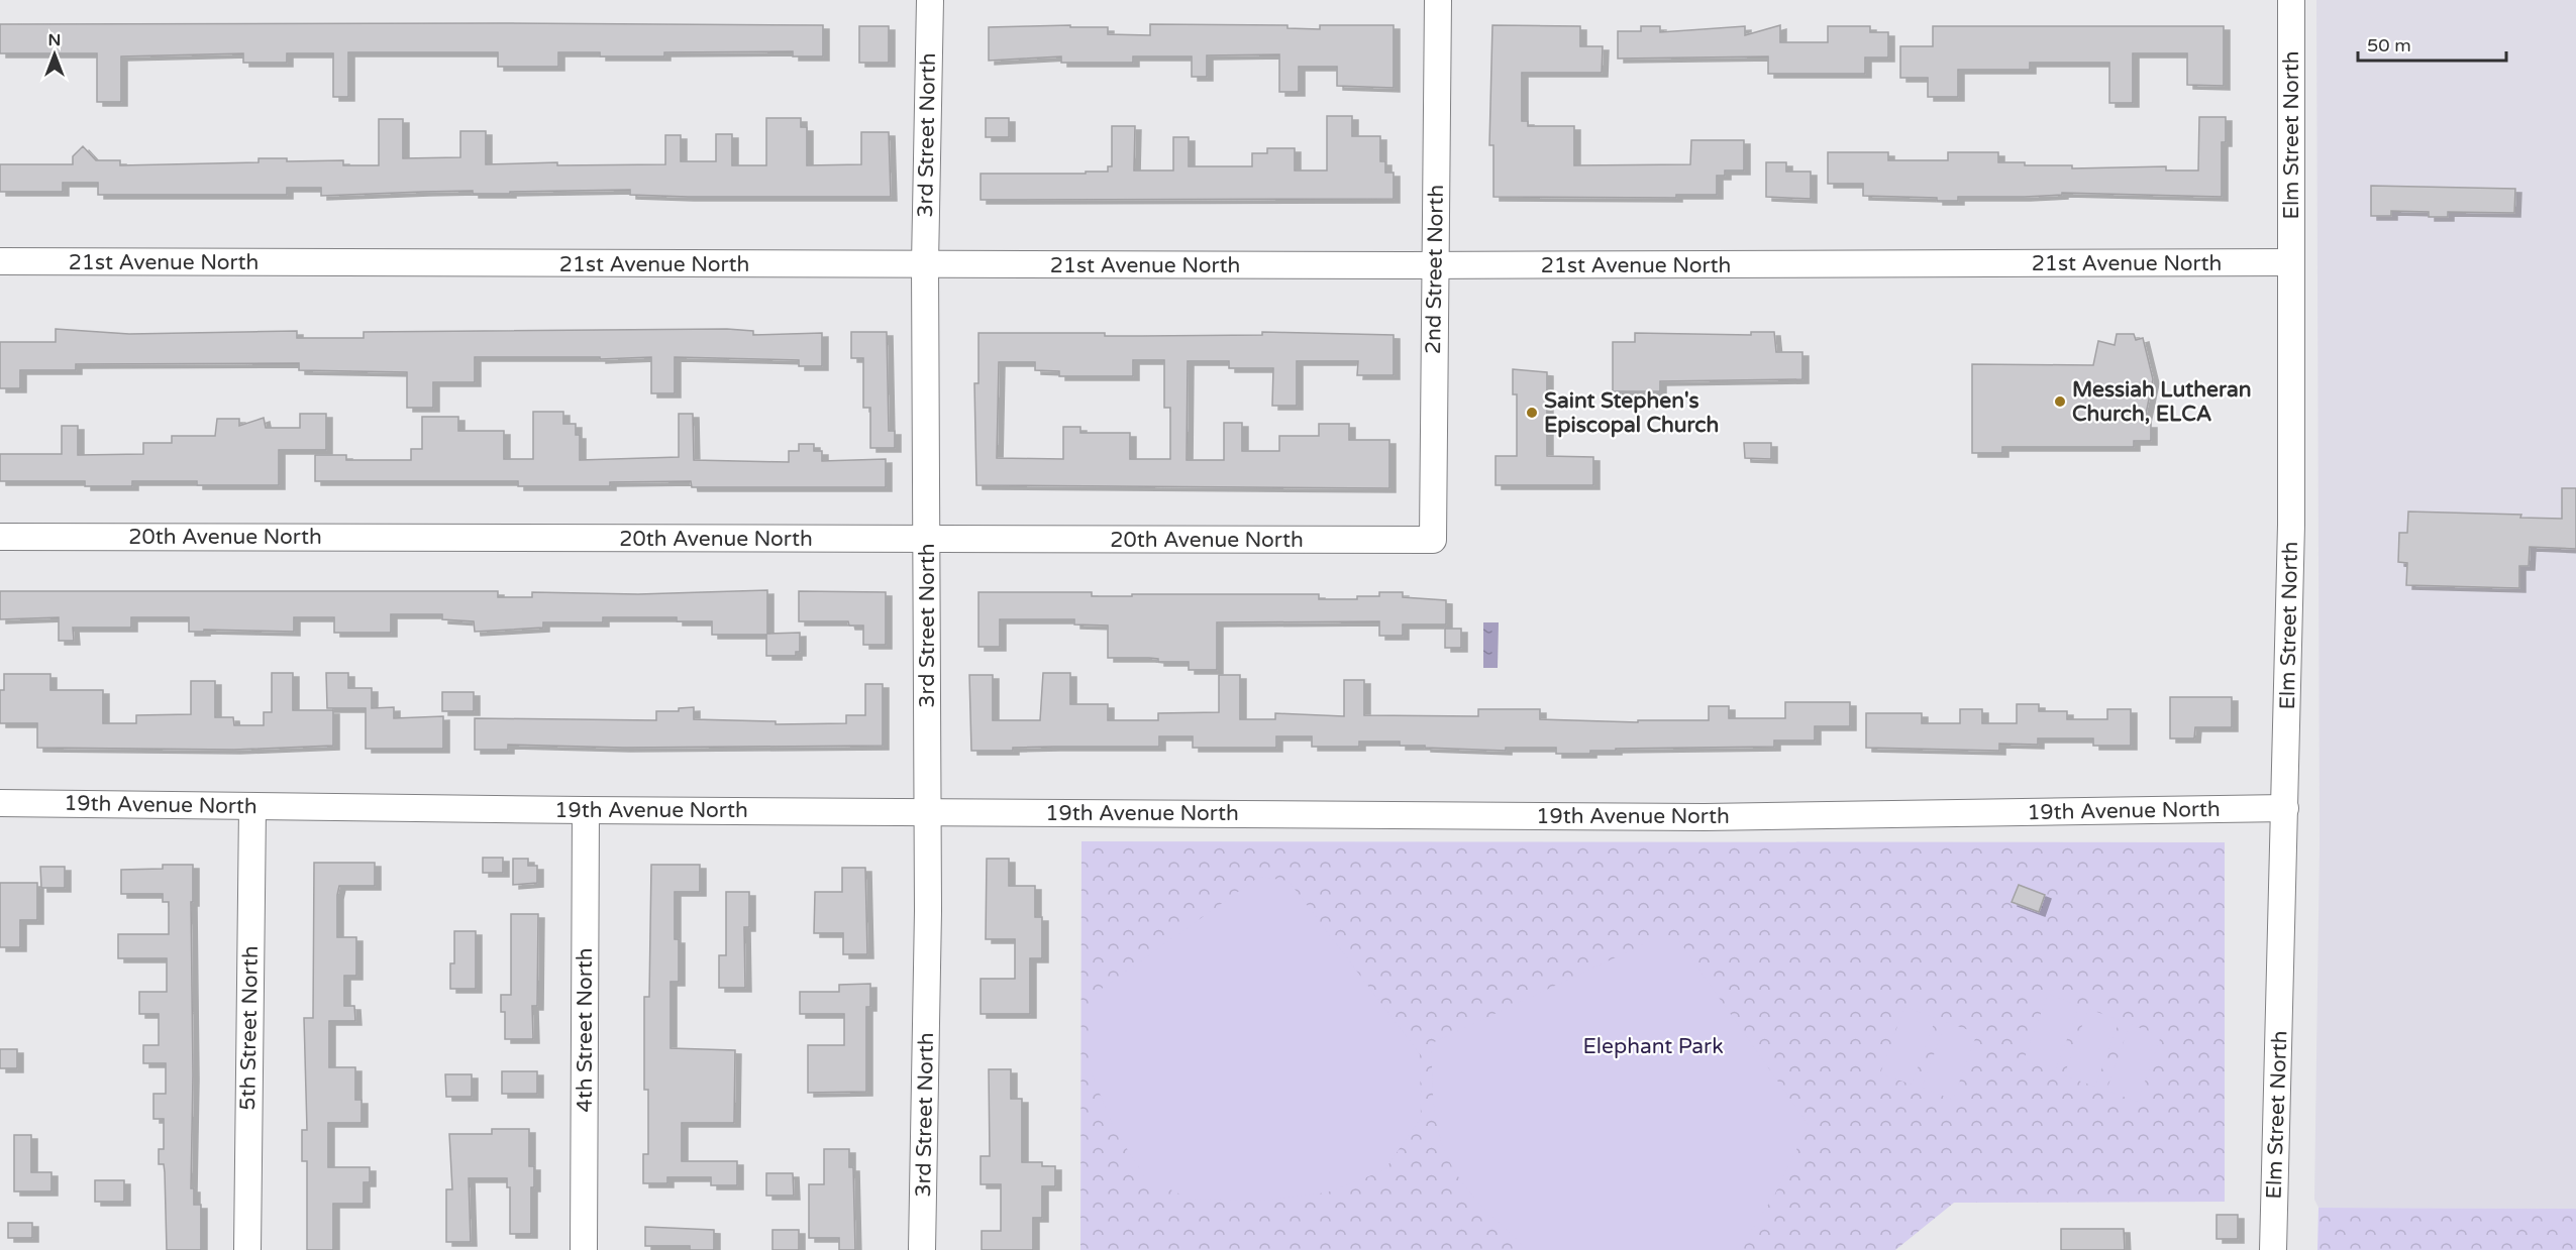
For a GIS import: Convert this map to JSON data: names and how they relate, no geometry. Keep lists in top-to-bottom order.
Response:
{
  "streets": {
    "street": [
      "3rd Street North",
      "Elm Street North",
      "21st Avenue North",
      "2nd Street North",
      "20th Avenue North",
      "19th Avenue North",
      "5th Street North",
      "4th Street North"
    ]
  },
  "crossings": [
    ["3rd Street North", "21st Avenue North"],
    ["3rd Street North", "20th Avenue North"],
    ["3rd Street North", "19th Avenue North"],
    ["Elm Street North", "21st Avenue North"],
    ["Elm Street North", "19th Avenue North"],
    ["21st Avenue North", "2nd Street North"],
    ["2nd Street North", "20th Avenue North"],
    ["19th Avenue North", "5th Street North"],
    ["19th Avenue North", "4th Street North"]
  ],
  "parks": ["Elephant Park"],
  "places": ["Messiah Lutheran Church, ELCA", "Saint Stephen's Episcopal Church"],
  "scale_bar": "50 m",
  "north": "top"
}
